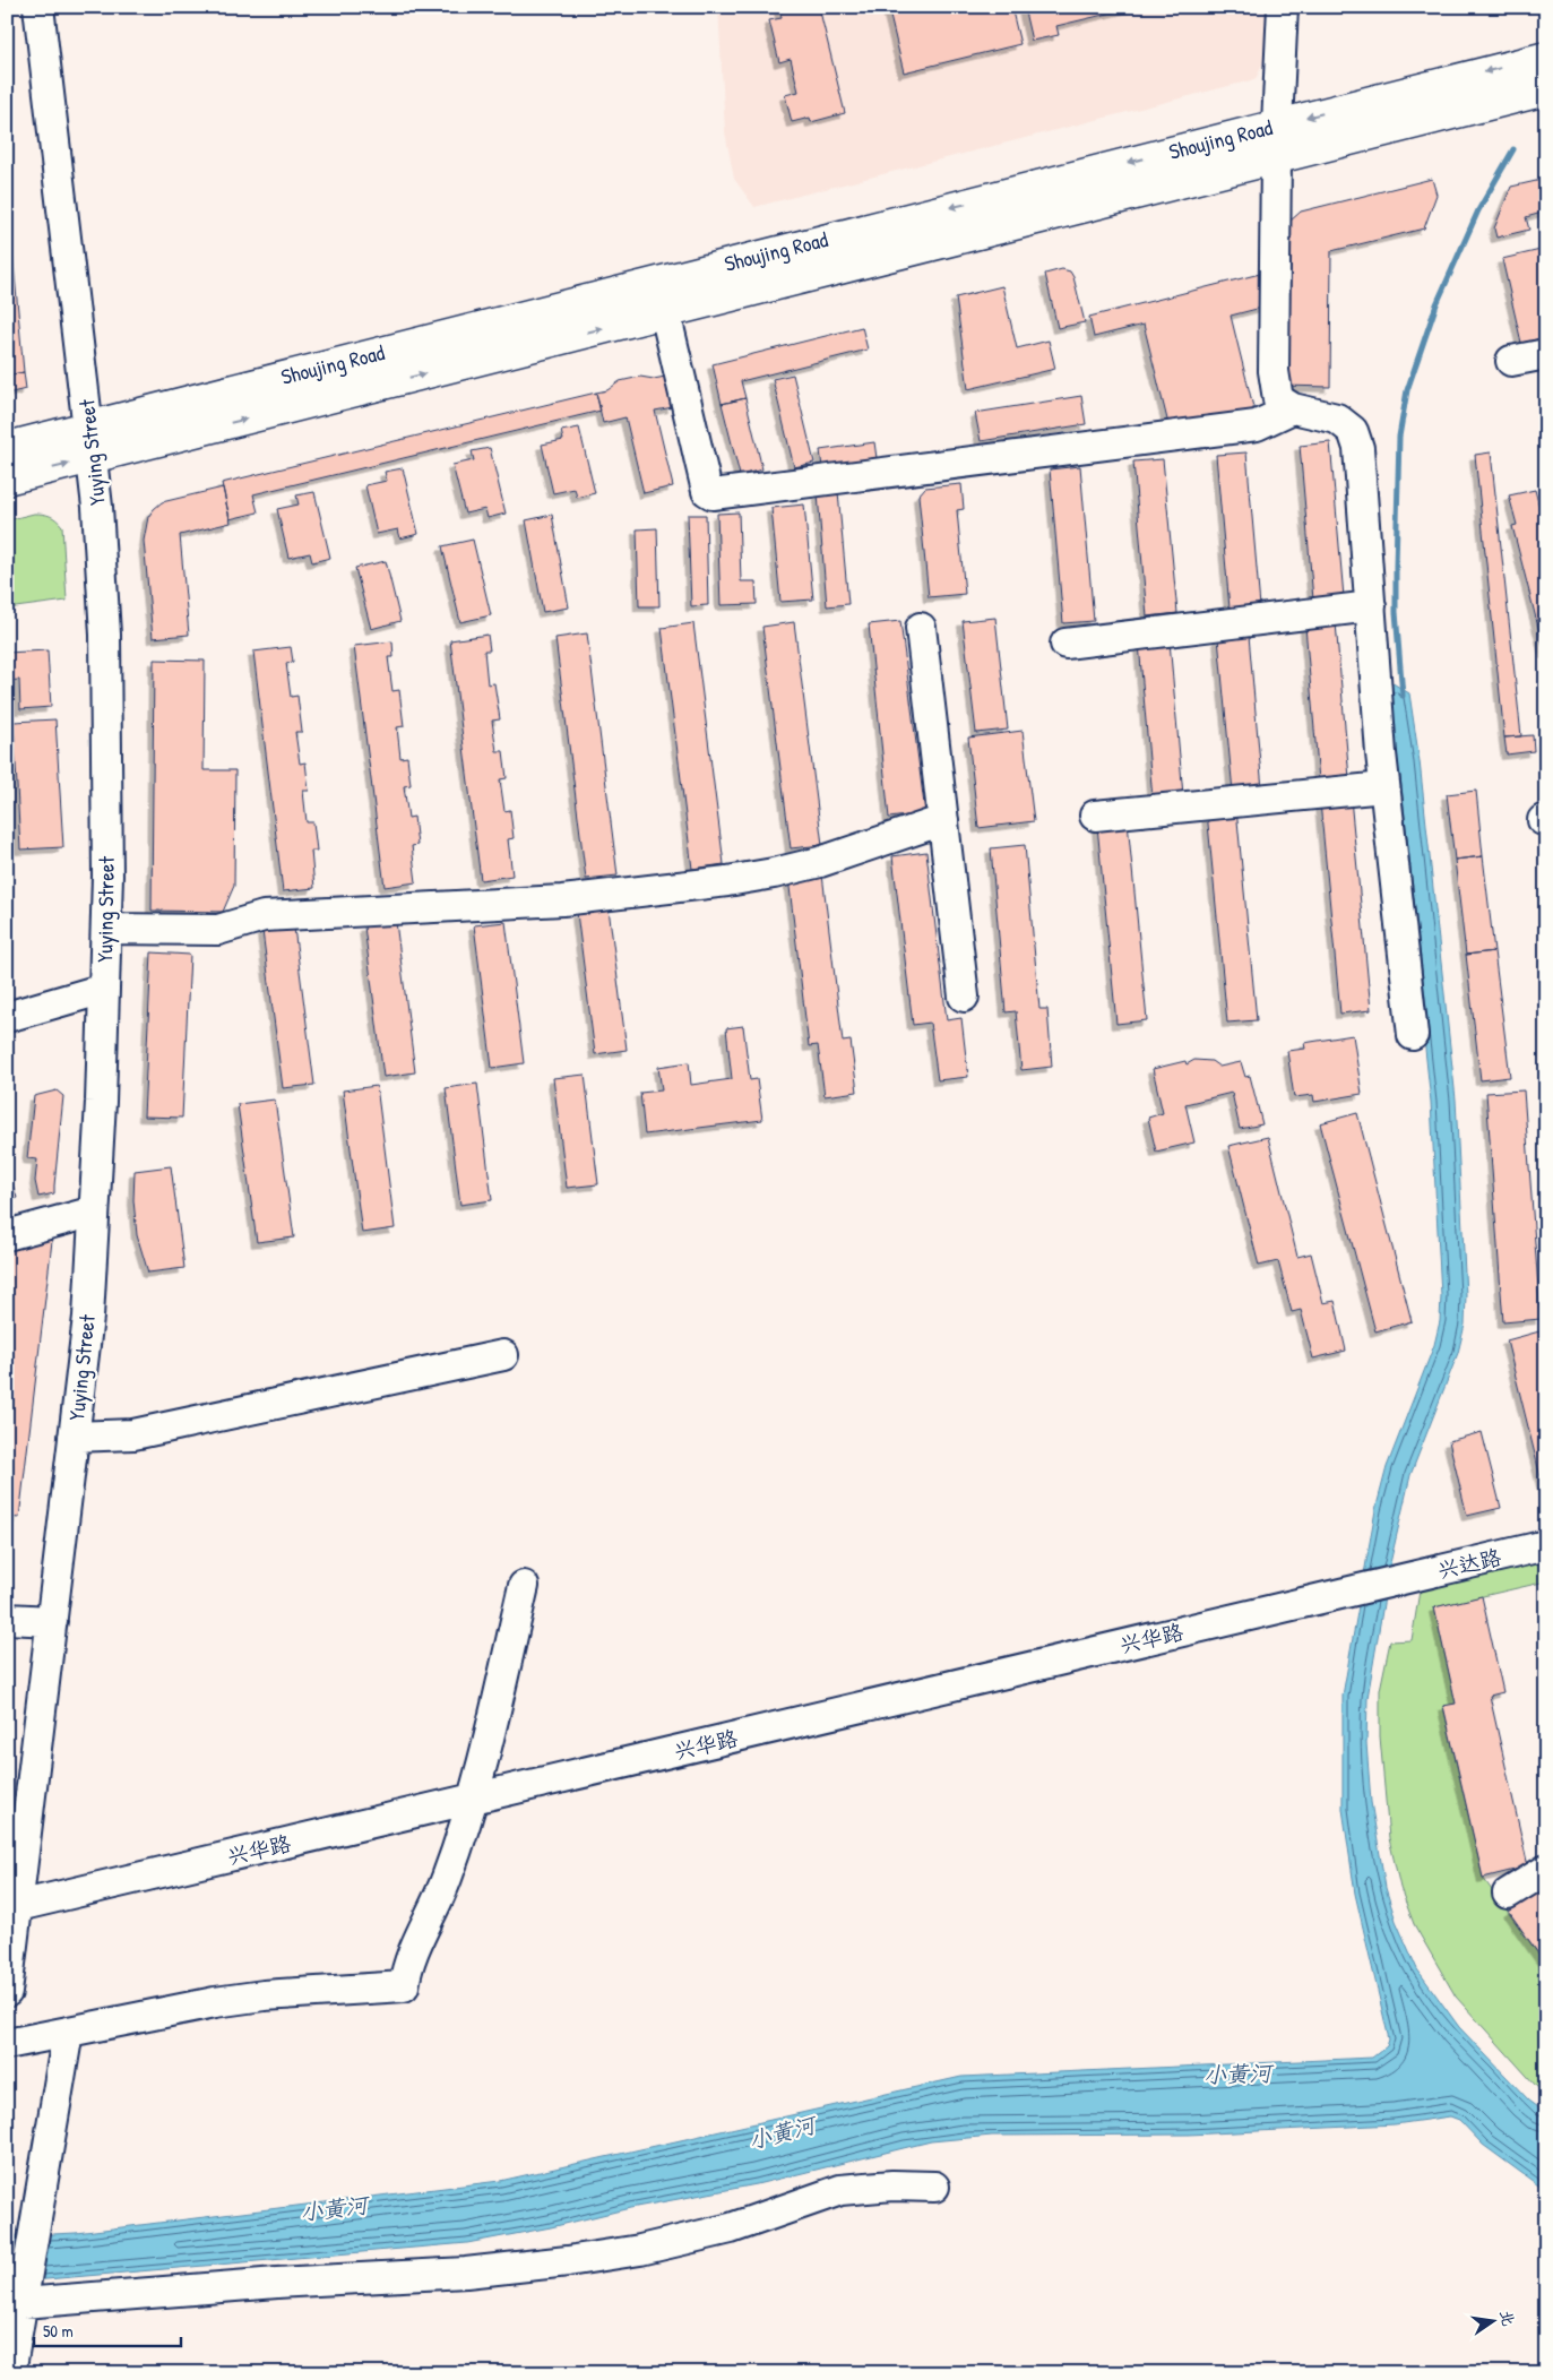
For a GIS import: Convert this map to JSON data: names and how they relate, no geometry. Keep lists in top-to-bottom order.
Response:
{
  "streets": {
    "main road": ["Shoujing Road"],
    "street": ["Yuying Street", "兴达路", "兴华路"]
  },
  "crossings": [
    ["Shoujing Road", "Yuying Street"],
    ["Yuying Street", "兴华路"],
    ["兴达路", "兴华路"]
  ],
  "water": ["小黄河"],
  "scale_bar": "50 m",
  "north": "right"
}
